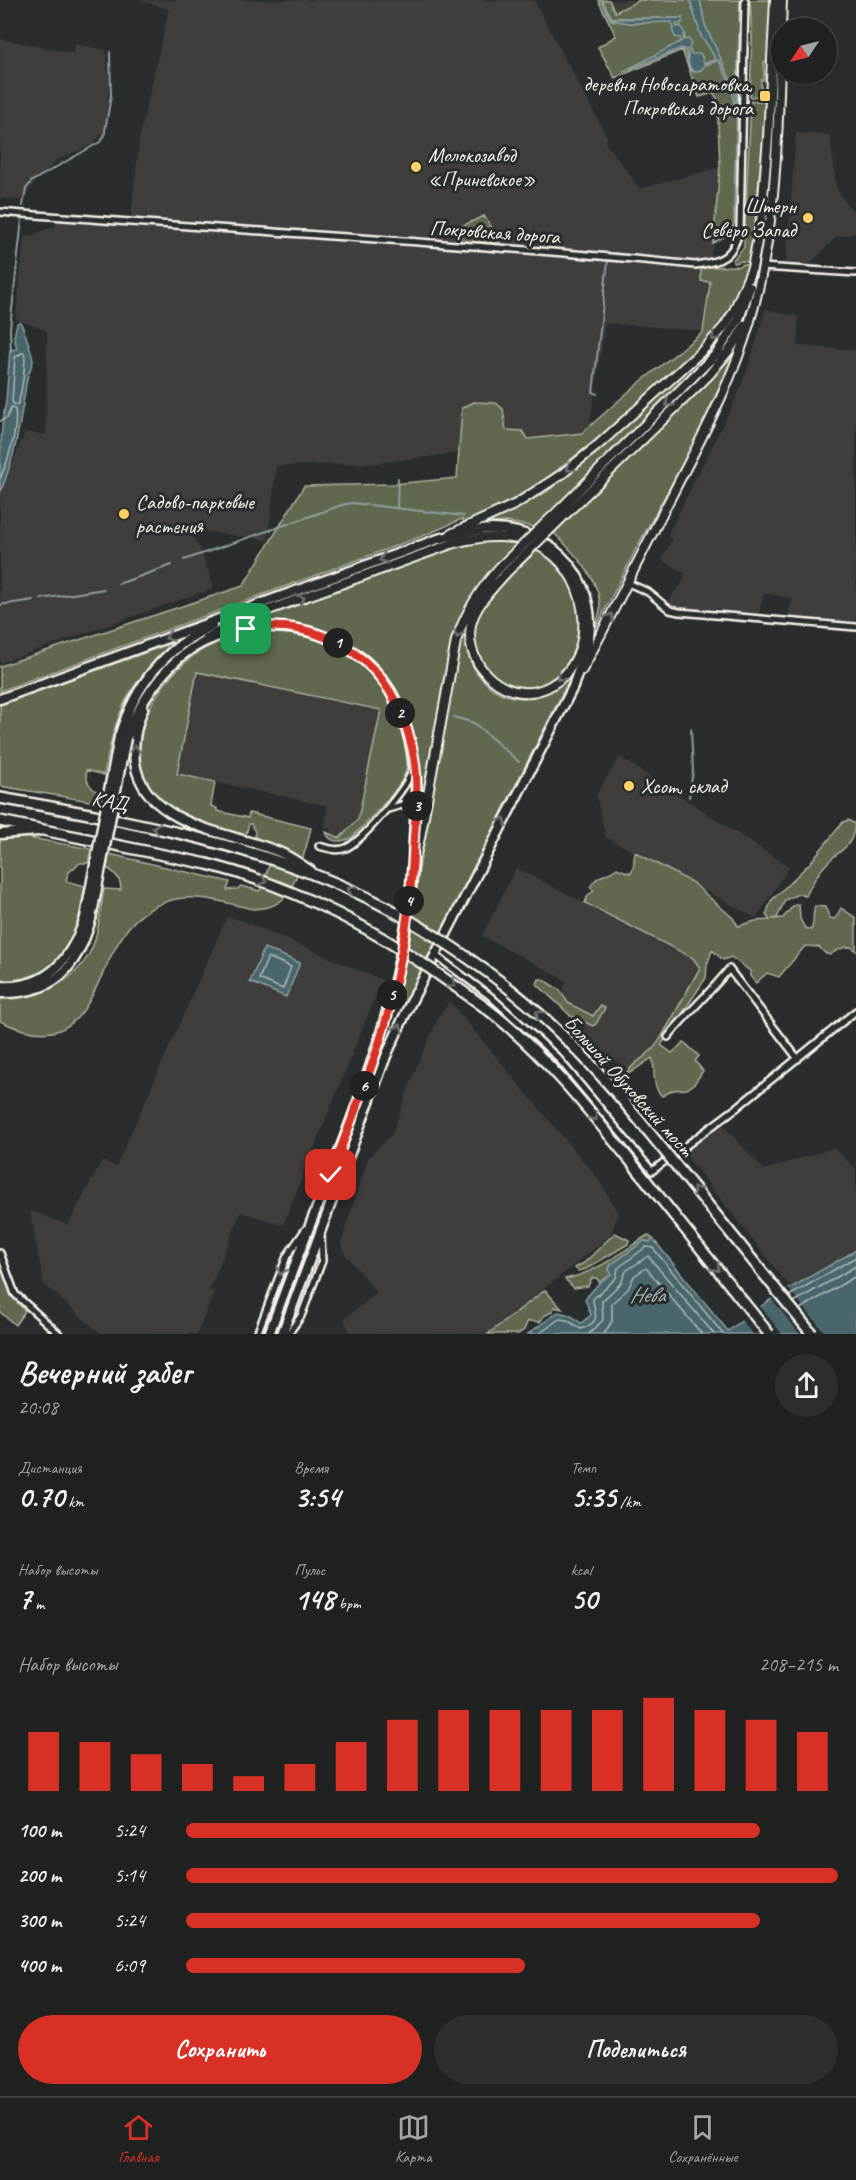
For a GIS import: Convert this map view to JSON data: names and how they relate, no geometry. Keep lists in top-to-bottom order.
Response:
{
  "streets": {
    "highway": ["КАД", "Большой Обуховский мост"],
    "street": ["Покровская дорога"]
  },
  "crossings": [
    ["КАД", "Большой Обуховский мост"]
  ],
  "one_way": ["Большой Обуховский мост"],
  "water": ["Нева"],
  "places": {
    "transit": ["деревня Новосаратовка, Покровская дорога"],
    "other": [
      "Молокозавод «Приневское»",
      "Штерн Северо Запад",
      "Садово-парковые растения",
      "Xсom, склад"
    ]
  },
  "north": "bottom left",
  "page": {
    "pins": [
      "1",
      "2",
      "3",
      "4",
      "5",
      "6"
    ],
    "heading": ["Вечерний забег", "20:08"],
    "stats": [
      ["Дистанция", "0.70 km"],
      ["Время", "3:54"],
      ["Темп", "5:35 /km"],
      ["Набор высоты", "7 m"],
      ["Пульс", "148 bpm"],
      ["kcal", "50"]
    ],
    "chart": ["Набор высоты", "208–215 m"],
    "list": [
      {
        "name": "100 m",
        "note": "5:24"
      },
      {
        "name": "200 m",
        "note": "5:14"
      },
      {
        "name": "300 m",
        "note": "5:24"
      },
      {
        "name": "400 m",
        "note": "6:09"
      }
    ],
    "buttons": ["Сохранить", "Поделиться"],
    "tabs": ["Главная", "Карта", "Сохранённые"]
  }
}
